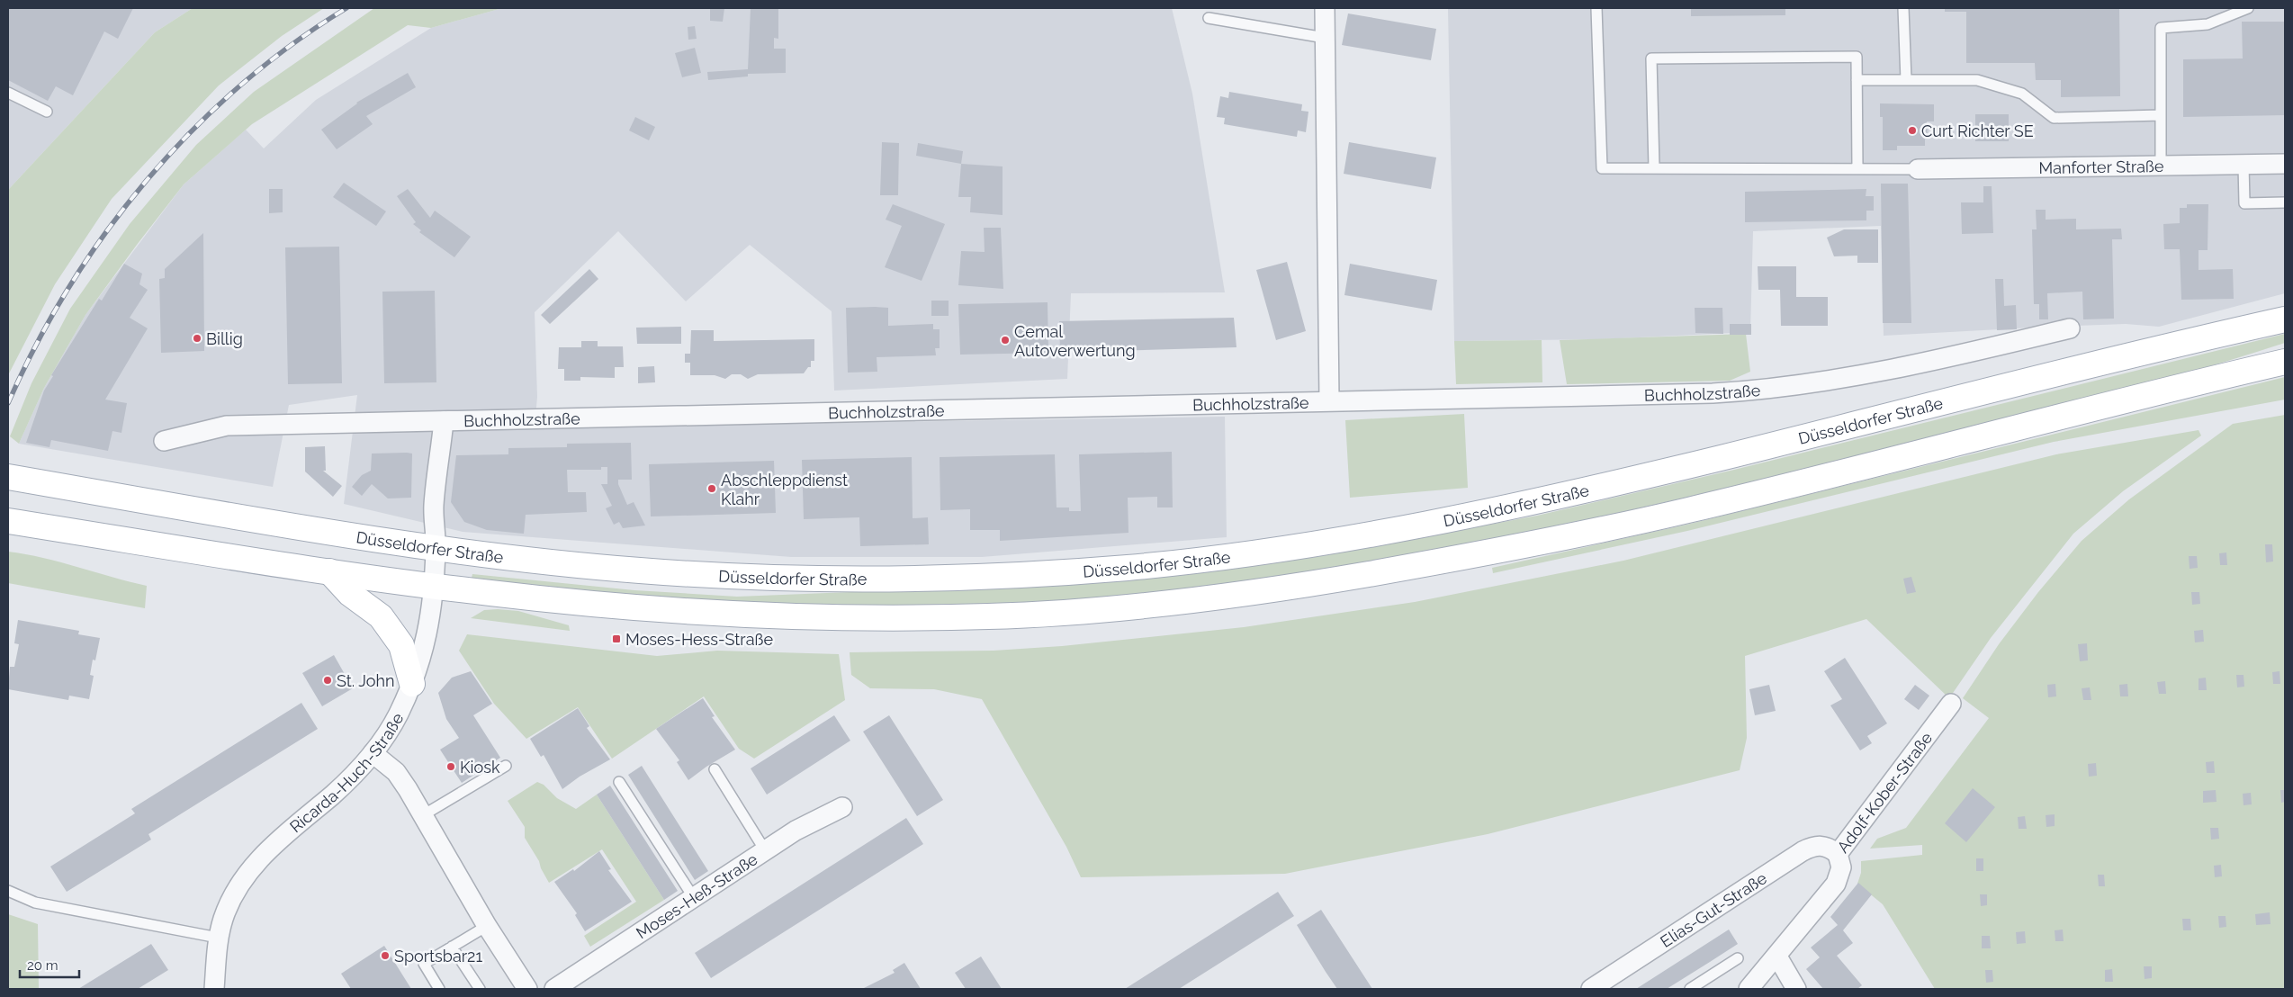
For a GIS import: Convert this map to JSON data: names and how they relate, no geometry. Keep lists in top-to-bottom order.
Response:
{
  "streets": {
    "main road": ["Düsseldorfer Straße"],
    "street": [
      "Manforter Straße",
      "Buchholzstraße",
      "Ricarda-Huch-Straße",
      "Adolf-Kober-Straße",
      "Moses-Heß-Straße",
      "Elias-Gut-Straße"
    ]
  },
  "crossings": [
    ["Buchholzstraße", "Düsseldorfer Straße"],
    ["Buchholzstraße", "Ricarda-Huch-Straße"],
    ["Adolf-Kober-Straße", "Elias-Gut-Straße"]
  ],
  "places": {
    "other": [
      "Curt Richter SE",
      "Billig",
      "Cemal Autoverwertung",
      "Abschleppdienst Klahr",
      "St. John",
      "Kiosk",
      "Sportsbar21"
    ],
    "transit": ["Moses-Hess-Straße"]
  },
  "scale_bar": "20 m"
}
